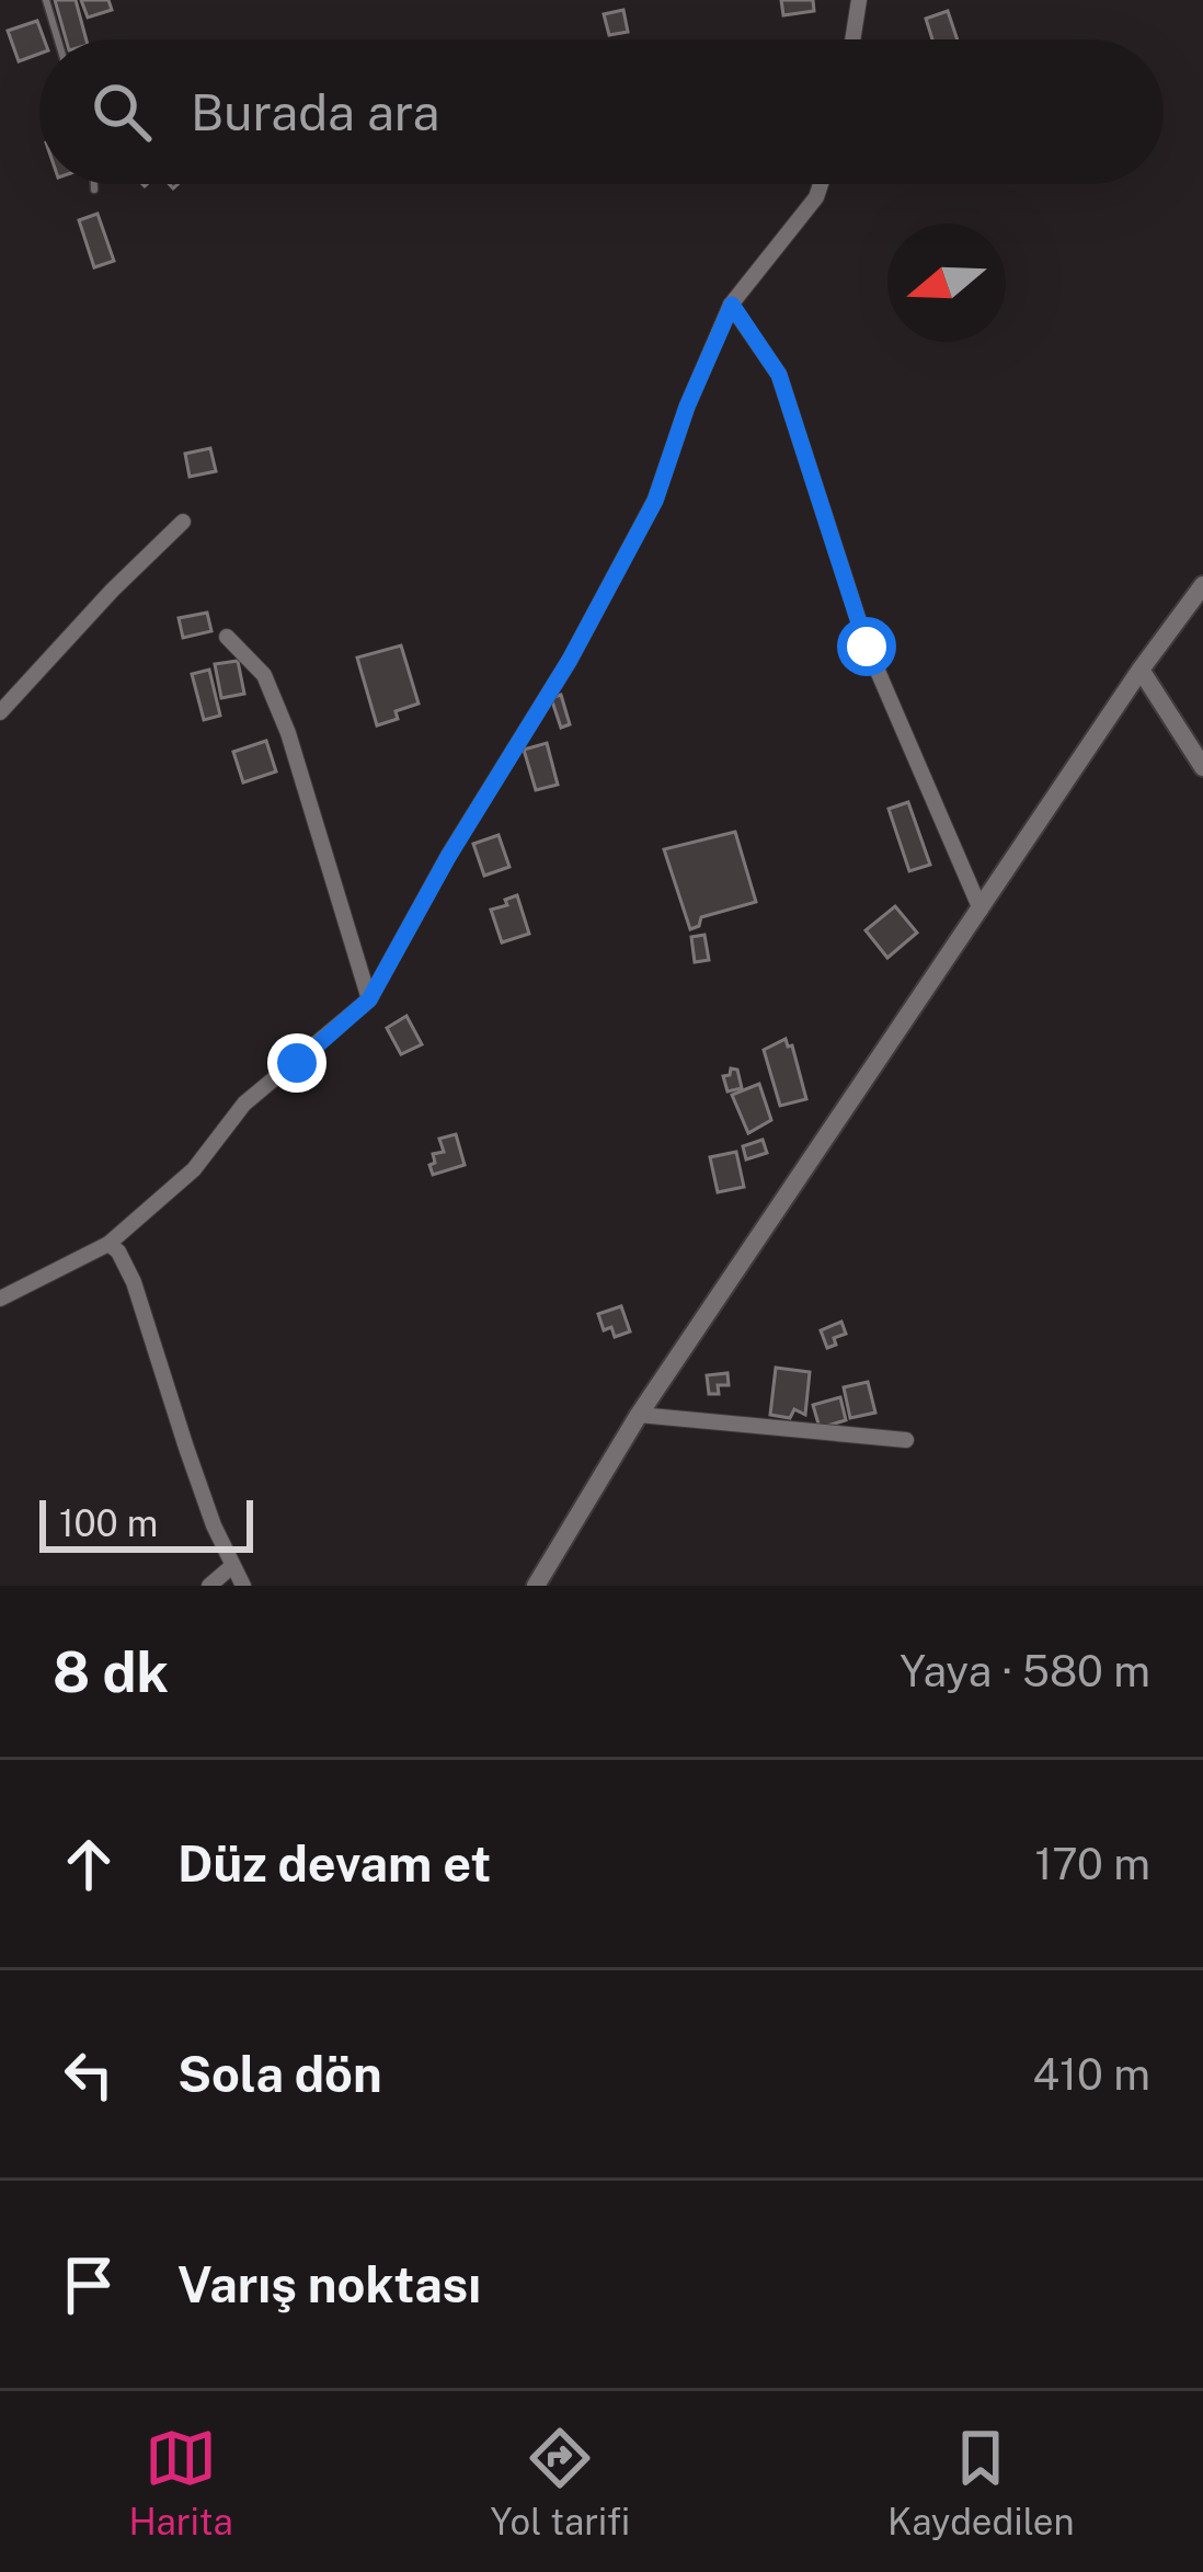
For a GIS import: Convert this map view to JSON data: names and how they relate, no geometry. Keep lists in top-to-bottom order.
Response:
{
  "scale_bar": "100 m",
  "north": "left",
  "page": {
    "search": "Burada ara",
    "scale": "100 m",
    "heading": ["8 dk", "Yaya · 580 m"],
    "list": [
      ["Düz devam et", "170 m"],
      ["Sola dön", "410 m"],
      "Varış noktası"
    ],
    "nav": ["Harita", "Yol tarifi", "Kaydedilen"]
  }
}
